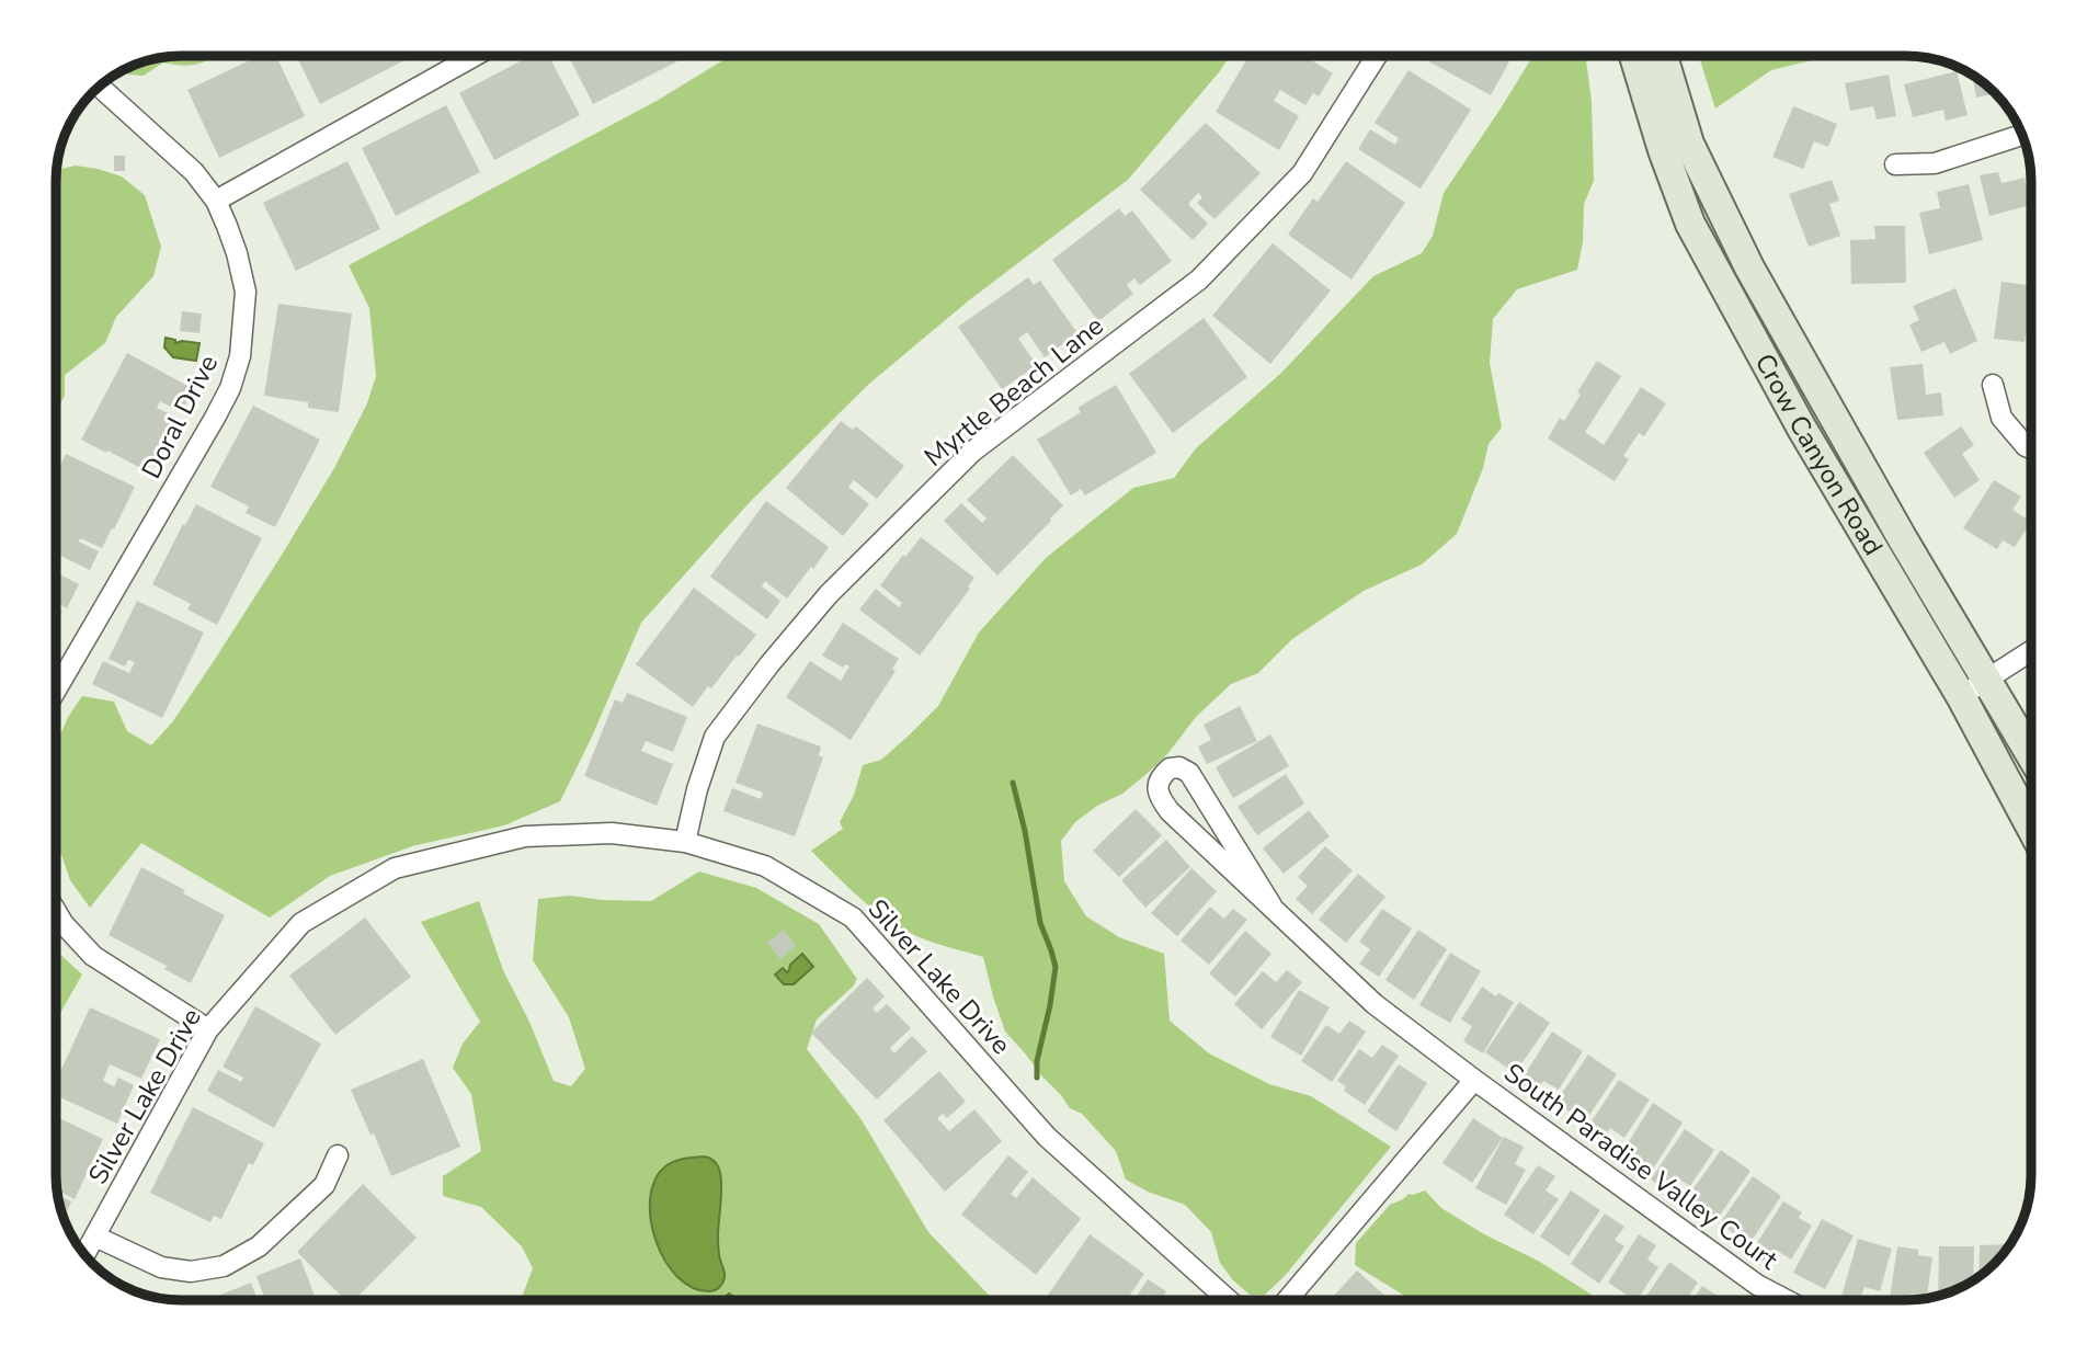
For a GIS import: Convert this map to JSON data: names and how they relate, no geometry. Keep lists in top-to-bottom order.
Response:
{
  "streets": {
    "main road": ["Crow Canyon Road"],
    "street": [
      "Myrtle Beach Lane",
      "Doral Drive",
      "Silver Lake Drive",
      "South Paradise Valley Court"
    ]
  },
  "crossings": [
    ["Myrtle Beach Lane", "Silver Lake Drive"]
  ]
}
